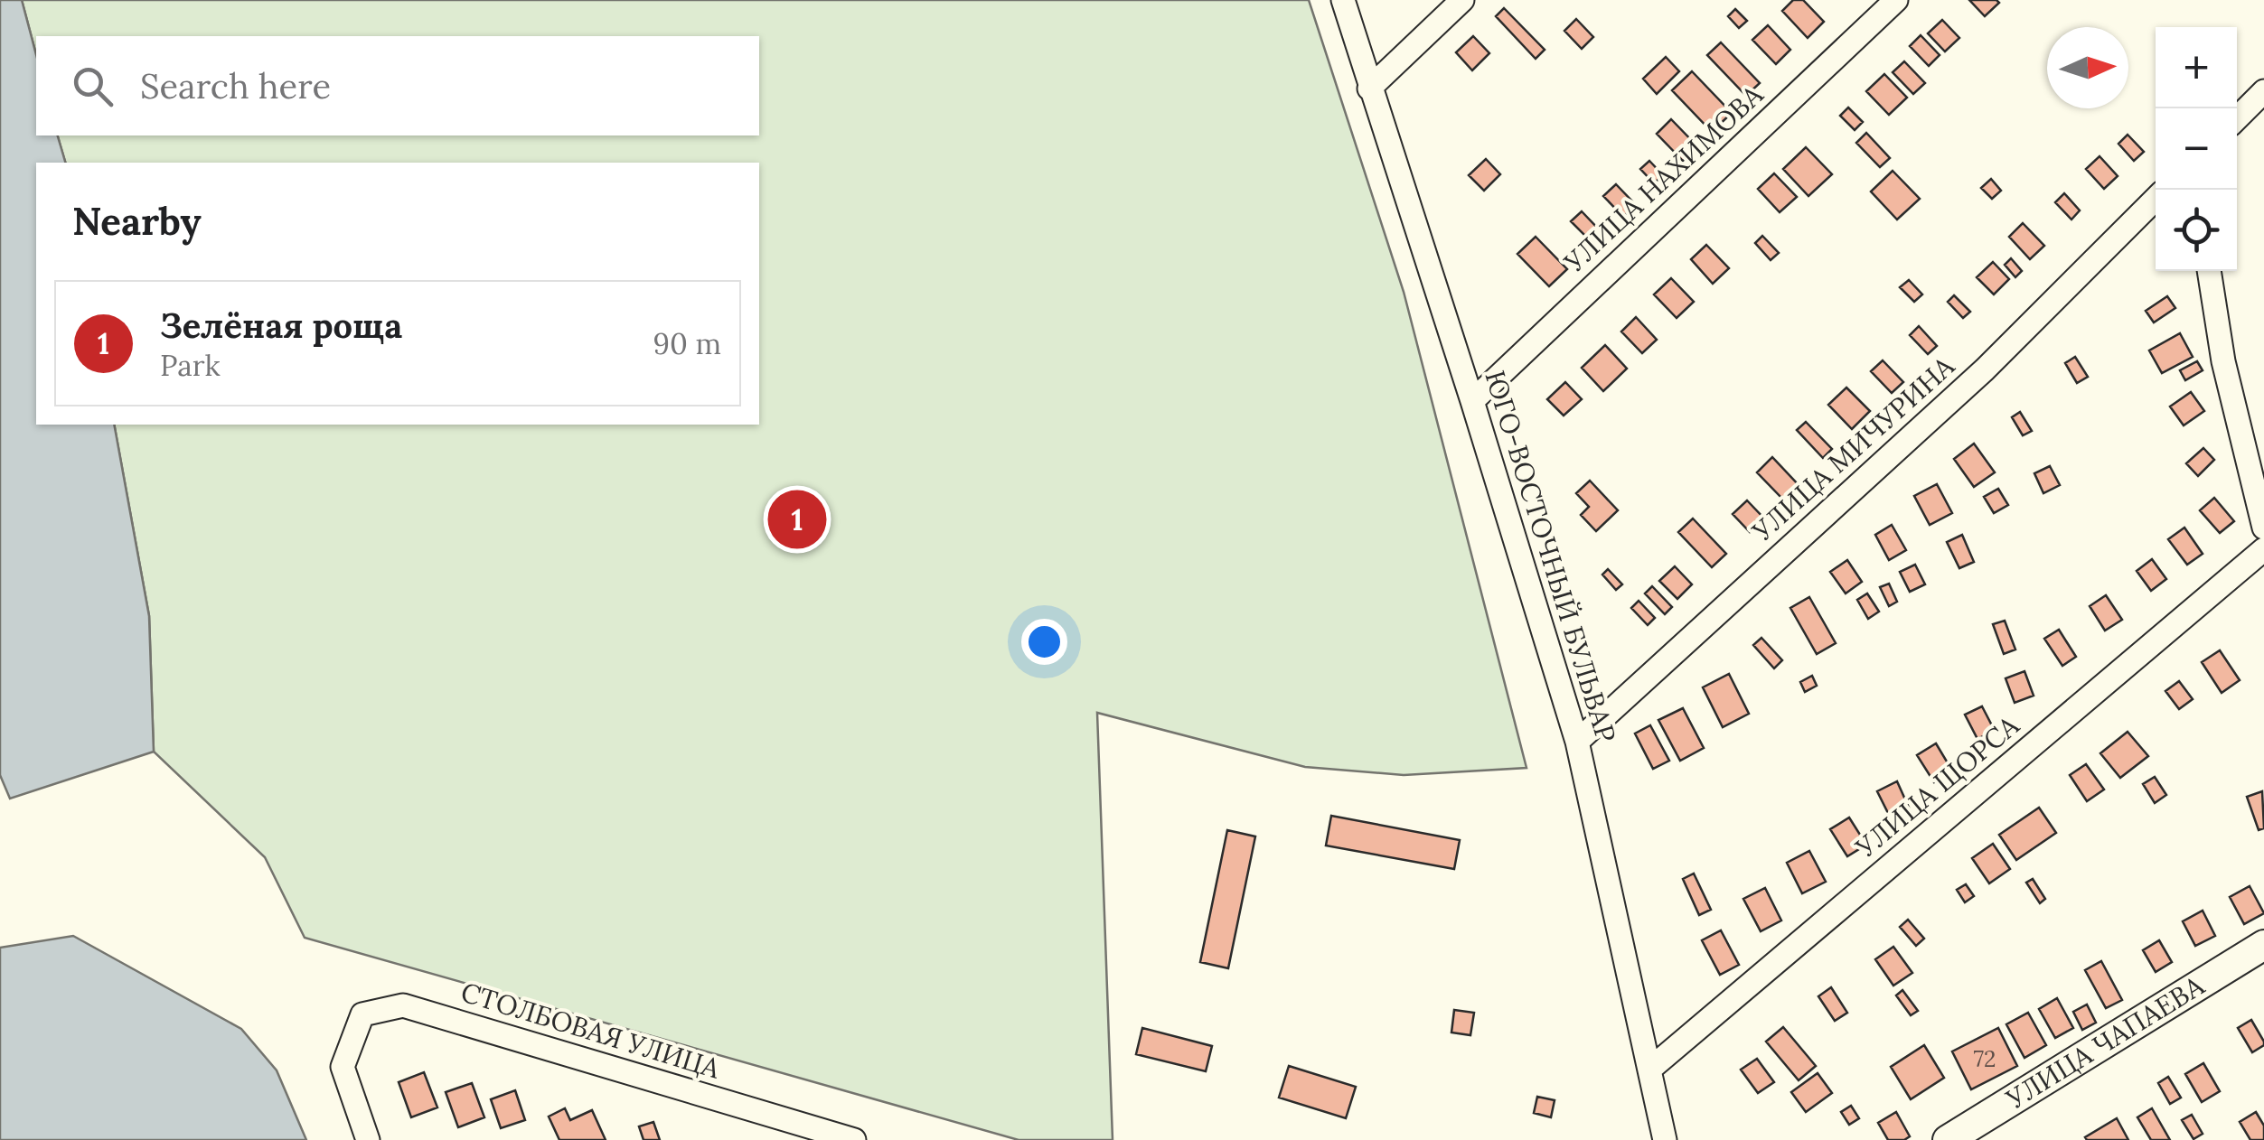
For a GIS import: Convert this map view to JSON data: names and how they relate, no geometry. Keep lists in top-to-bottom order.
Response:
{
  "streets": {
    "main road": ["УЛИЦА ЧАПАЕВА"],
    "street": [
      "УЛИЦА НАХИМОВА",
      "УЛИЦА МИЧУРИНА",
      "ЮГО-ВОСТОЧНЫЙ БУЛЬВАР",
      "УЛИЦА ЩОРСА",
      "СТОЛБОВАЯ УЛИЦА"
    ]
  },
  "crossings": [
    ["УЛИЦА НАХИМОВА", "ЮГО-ВОСТОЧНЫЙ БУЛЬВАР"],
    ["УЛИЦА МИЧУРИНА", "ЮГО-ВОСТОЧНЫЙ БУЛЬВАР"],
    ["ЮГО-ВОСТОЧНЫЙ БУЛЬВАР", "УЛИЦА ЩОРСА"]
  ],
  "house_numbers": ["72"],
  "north": "right",
  "page": {
    "map_buttons": ["+", "−"],
    "search": "Search here",
    "heading": "Nearby",
    "list": [
      {
        "mark": "1",
        "name": "Зелёная роща",
        "note": "Park",
        "value": "90 m"
      }
    ],
    "pins": "1"
  }
}
